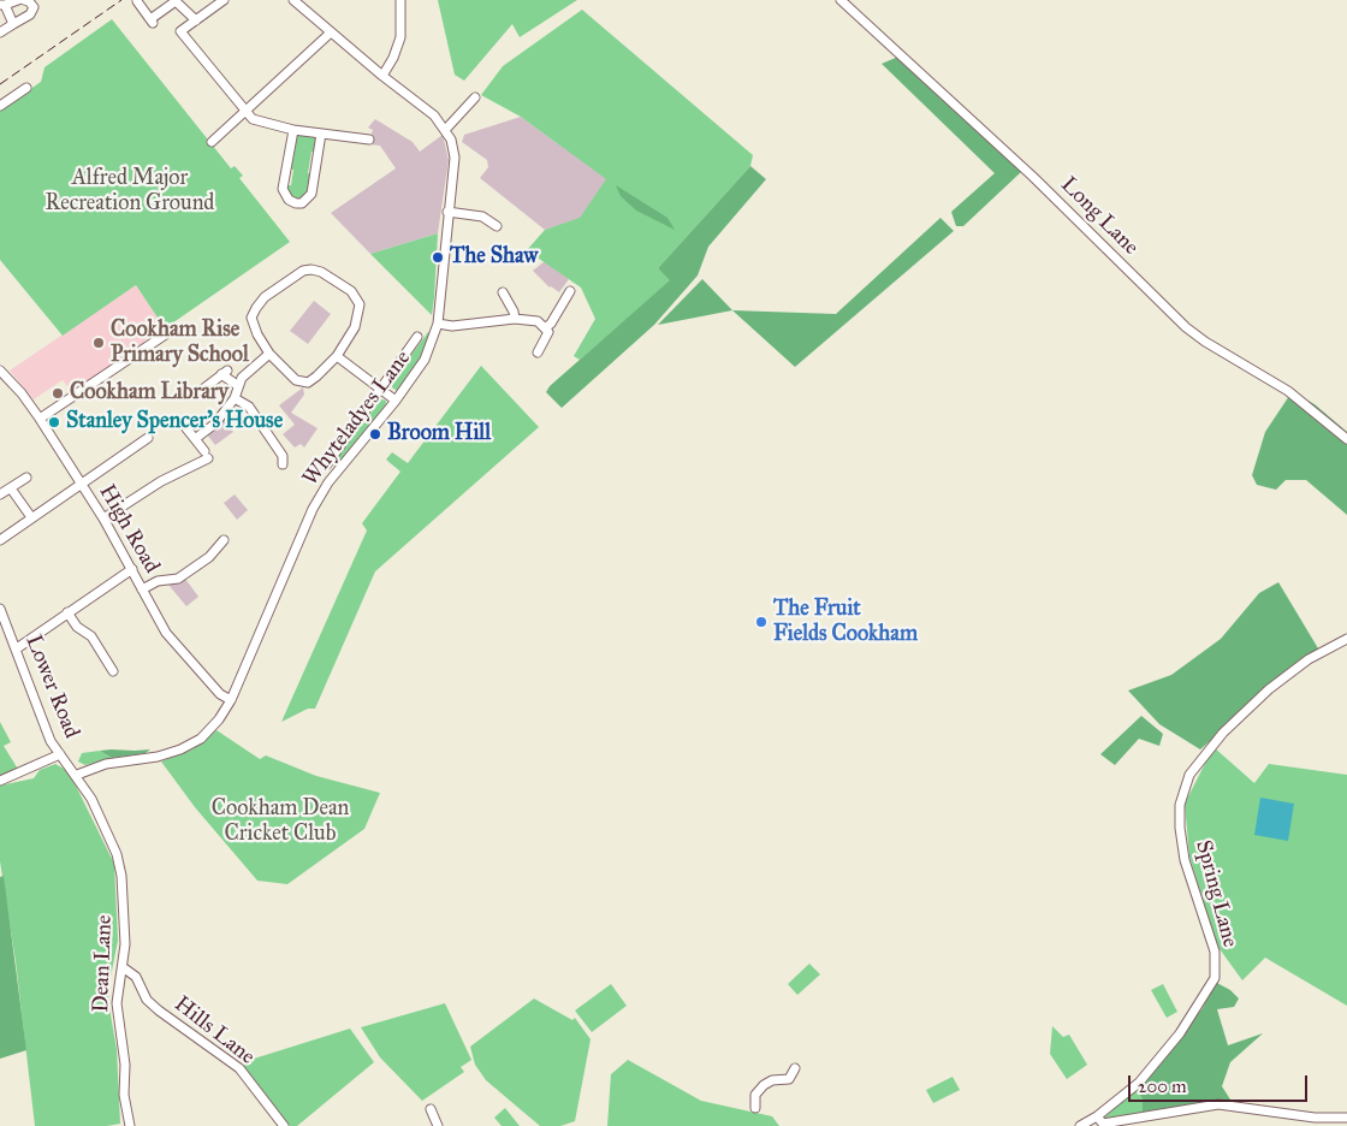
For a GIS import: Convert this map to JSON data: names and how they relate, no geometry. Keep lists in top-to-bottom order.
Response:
{
  "streets": {
    "street": [
      "Long Lane",
      "Whyteladyes Lane",
      "High Road",
      "Lower Road",
      "Spring Lane",
      "Dean Lane",
      "Hills Lane"
    ]
  },
  "crossings": [
    ["Whyteladyes Lane", "High Road"],
    ["Whyteladyes Lane", "Lower Road"],
    ["Whyteladyes Lane", "Dean Lane"],
    ["Lower Road", "Dean Lane"],
    ["Dean Lane", "Hills Lane"]
  ],
  "parks": ["Alfred Major Recreation Ground", "Cookham Dean Cricket Club"],
  "places": [
    "The Shaw",
    "Cookham Rise Primary School",
    "Cookham Library",
    "Stanley Spencer's House",
    "Broom Hill",
    "The Fruit Fields Cookham"
  ],
  "scale_bar": "200 m"
}
